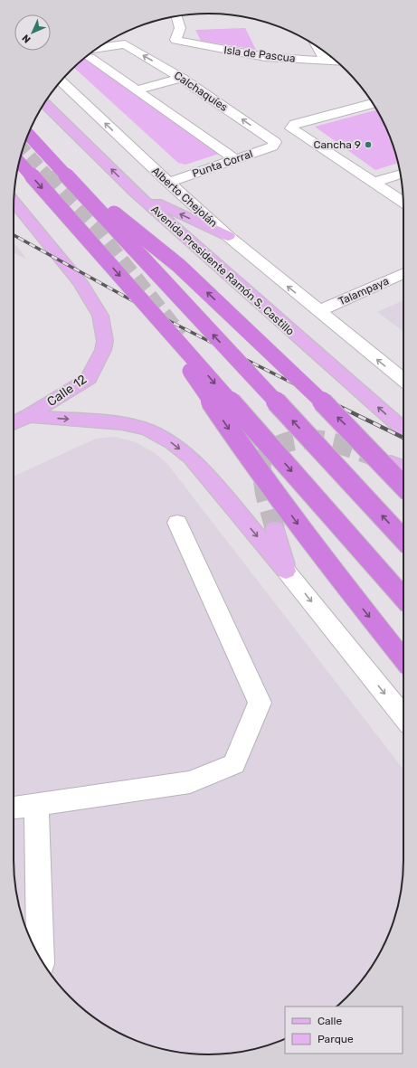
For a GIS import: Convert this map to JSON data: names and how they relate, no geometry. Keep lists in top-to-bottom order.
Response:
{
  "streets": {
    "main road": ["Avenida Presidente Ramón S. Castillo", "Calle 12"],
    "street": [
      "Isla de Pascua",
      "Calchaquíes",
      "Punta Corral",
      "Alberto Chejolán",
      "Talampaya"
    ]
  },
  "crossings": [
    ["Calchaquíes", "Punta Corral"],
    ["Punta Corral", "Alberto Chejolán"],
    ["Alberto Chejolán", "Talampaya"]
  ],
  "places": ["Cancha 9"],
  "legend": ["Calle", "Parque"],
  "north": "bottom left"
}
